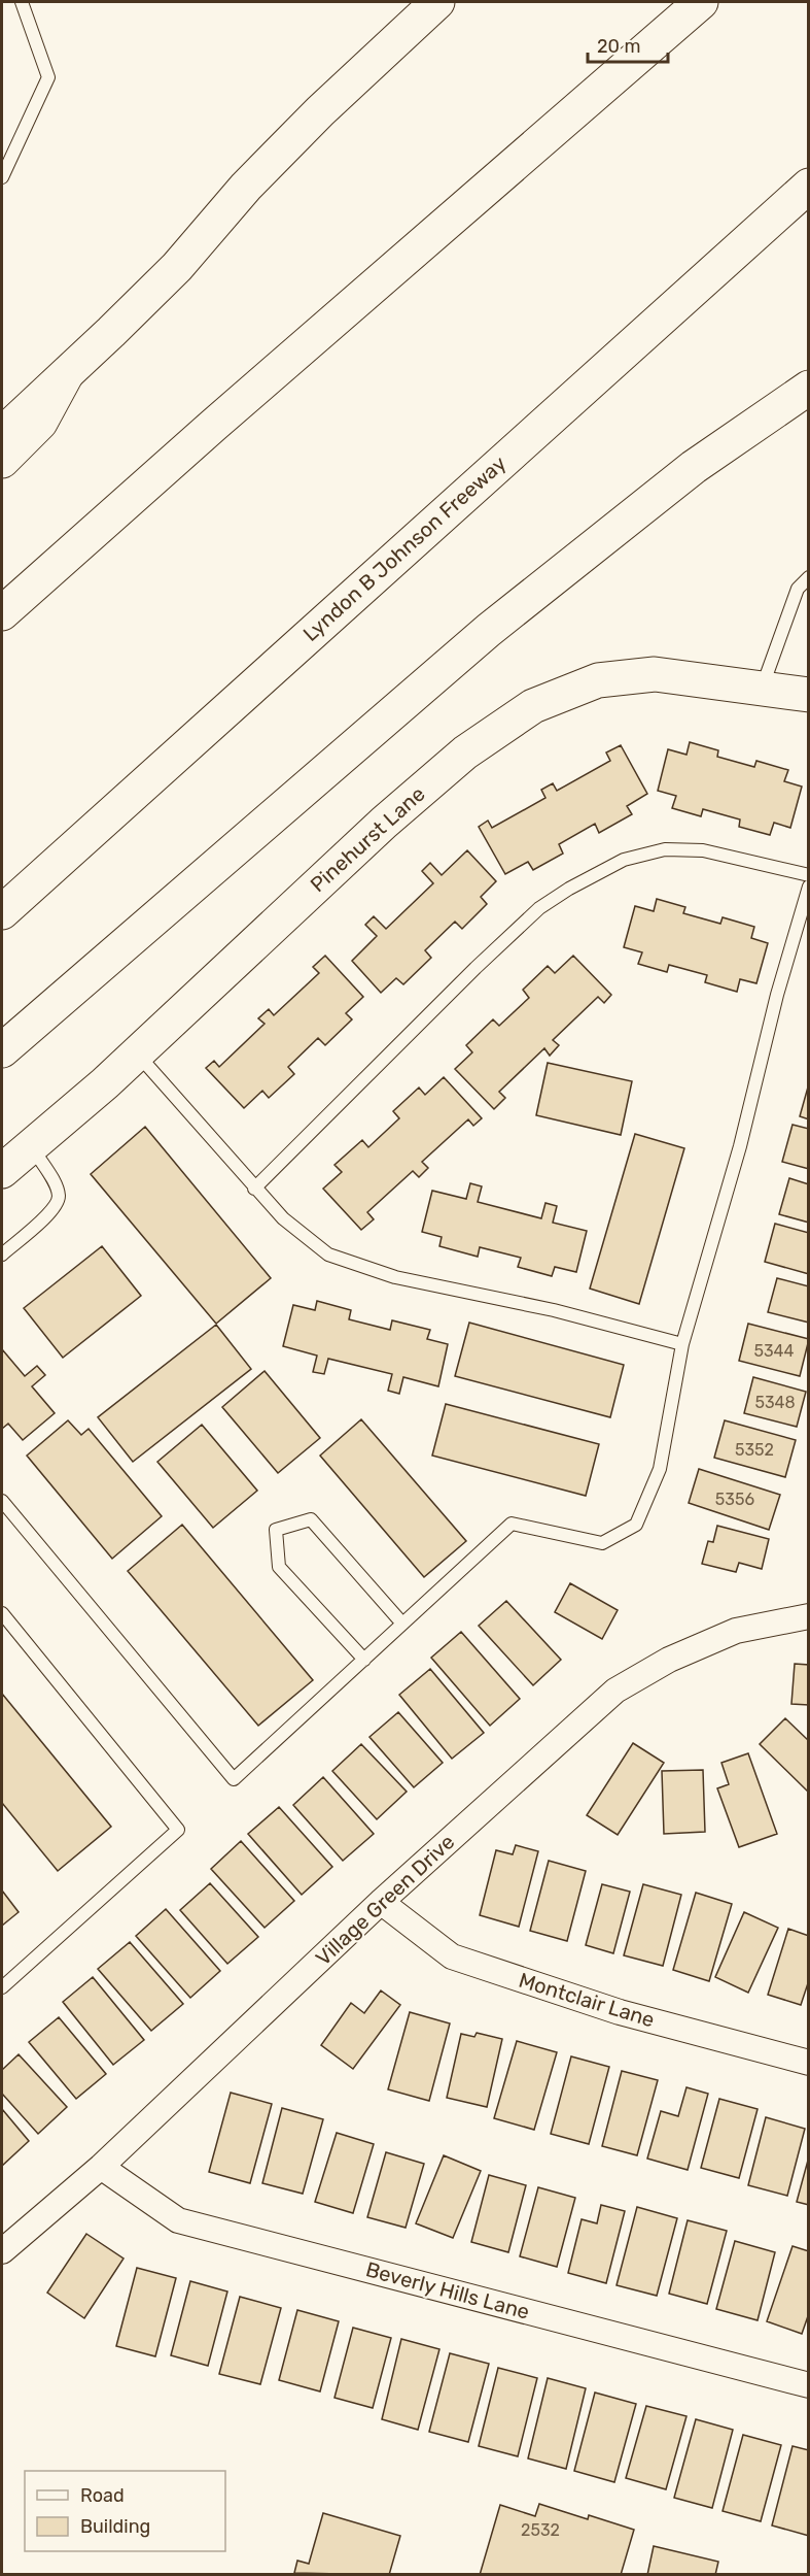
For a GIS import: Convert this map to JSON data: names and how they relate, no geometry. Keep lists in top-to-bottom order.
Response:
{
  "streets": {
    "main road": ["Lyndon B Johnson Freeway", "Pinehurst Lane"],
    "street": ["Village Green Drive", "Montclair Lane", "Beverly Hills Lane"]
  },
  "crossings": [
    ["Village Green Drive", "Montclair Lane"],
    ["Village Green Drive", "Beverly Hills Lane"]
  ],
  "house_numbers": [
    "5344",
    "5348",
    "5352",
    "5356",
    "2532"
  ],
  "legend": ["Road", "Building"],
  "scale_bar": "20 m"
}
